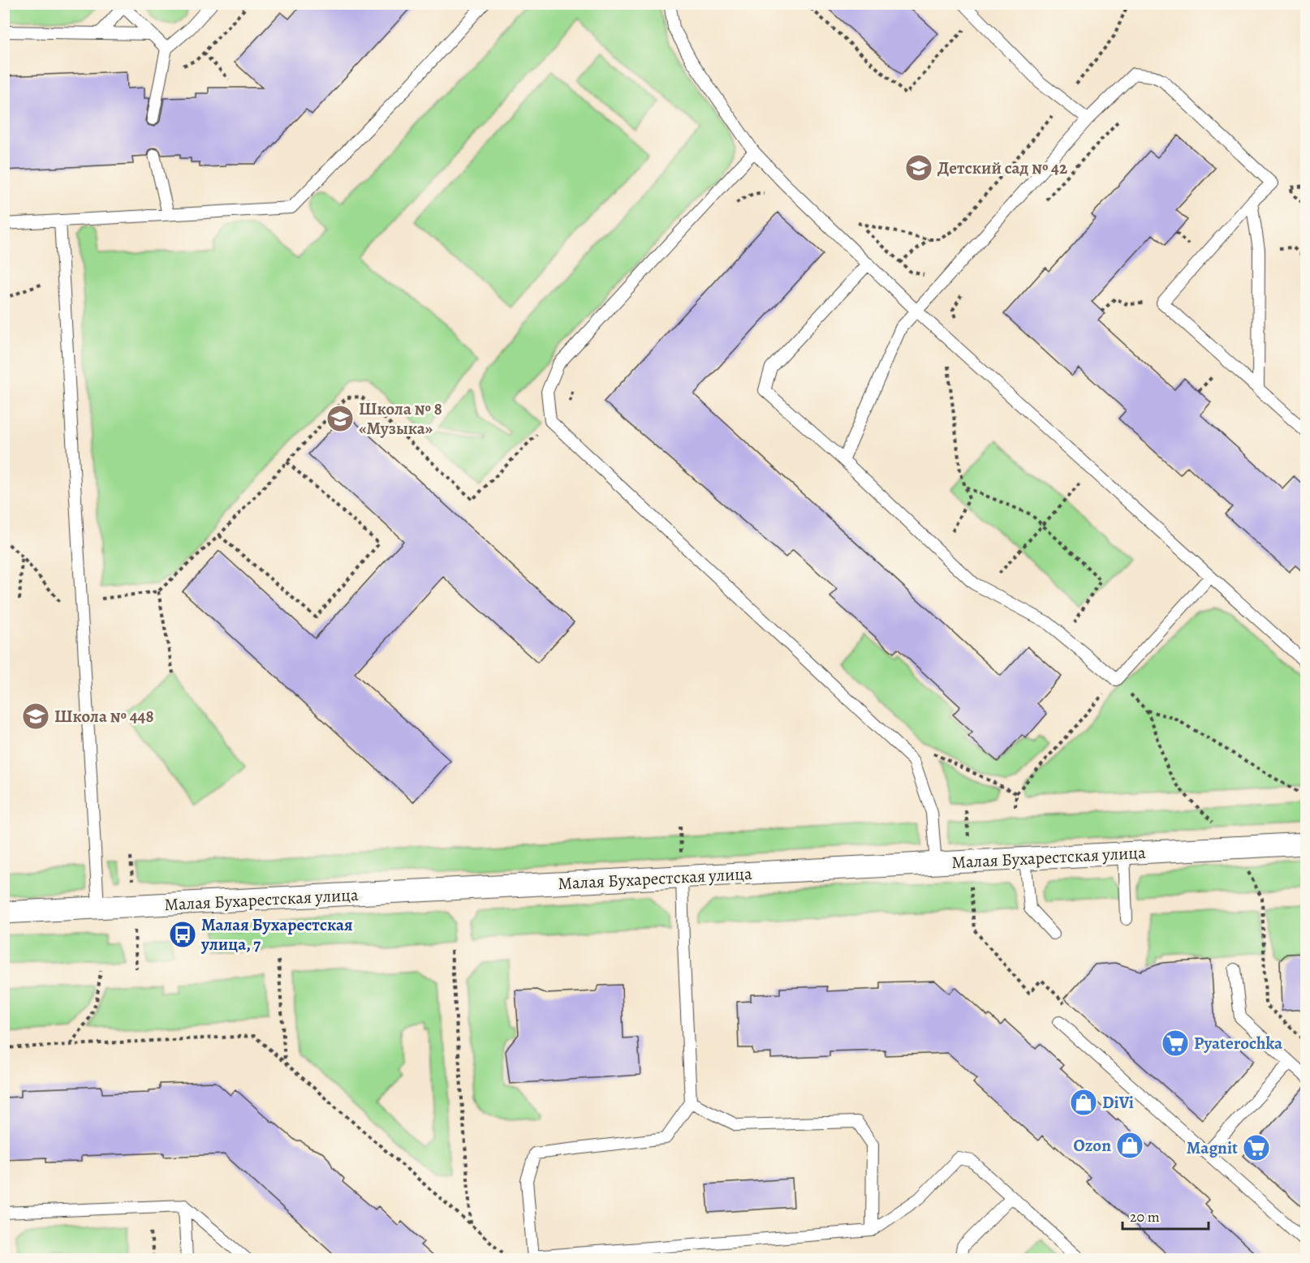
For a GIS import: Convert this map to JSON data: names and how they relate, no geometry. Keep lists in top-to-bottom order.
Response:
{
  "streets": {
    "street": ["Малая Бухарестская улица"]
  },
  "places": {
    "school or university": ["Детский сад № 42", "Школа № 8 «Музыка»", "Школа № 448"],
    "bus stop": ["Малая Бухарестская улица, 7"],
    "supermarket": ["Pyaterochka", "Magnit"],
    "shop": ["DiVi", "Ozon"]
  },
  "scale_bar": "20 m"
}
